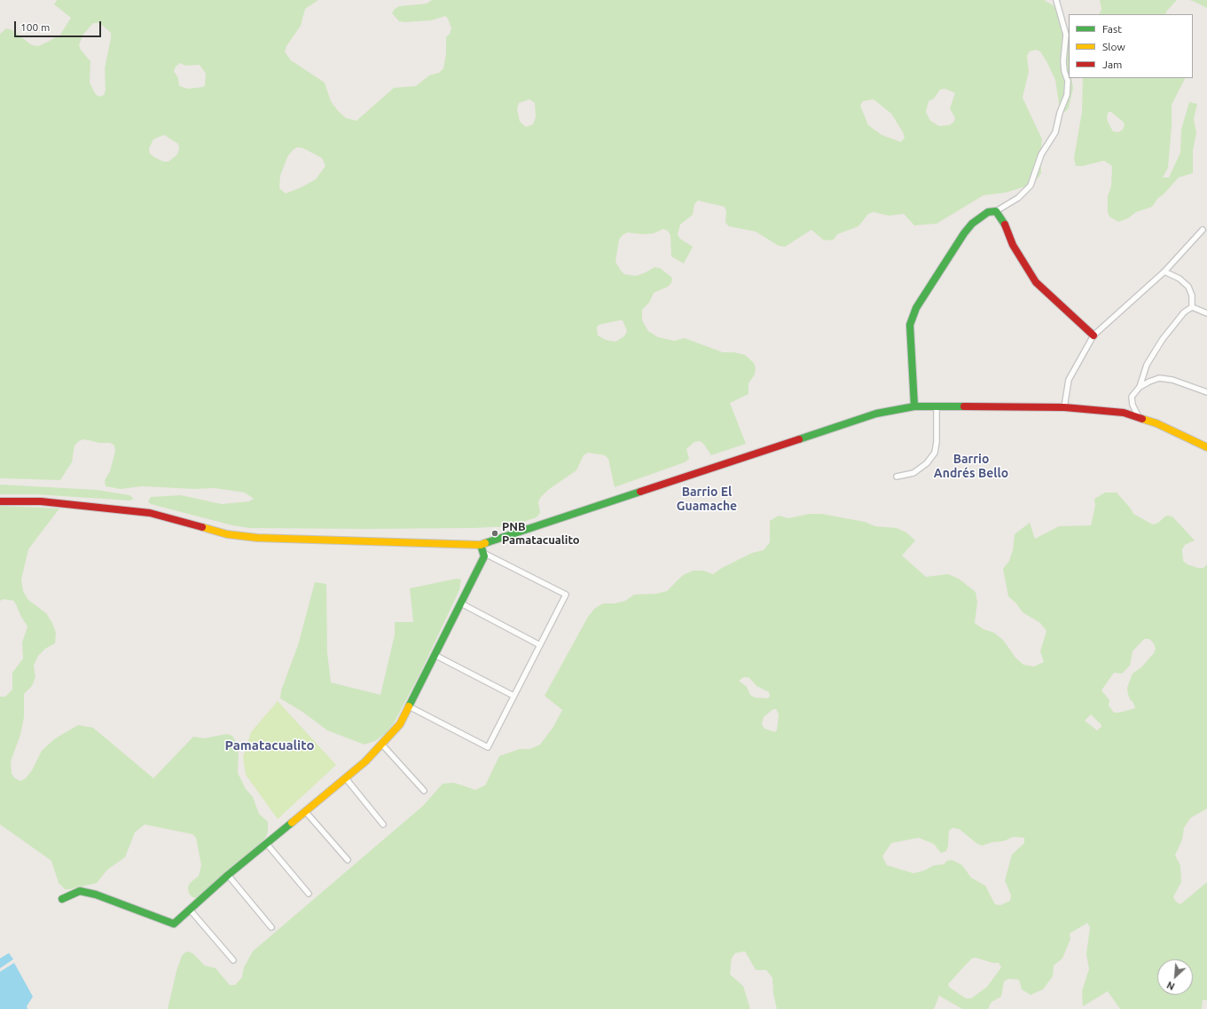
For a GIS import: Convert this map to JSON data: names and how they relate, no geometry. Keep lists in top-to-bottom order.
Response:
{
  "districts": ["Barrio Andrés Bello", "Barrio El Guamache", "Pamatacualito"],
  "places": ["PNB Pamatacualito"],
  "legend": ["Fast", "Slow", "Jam"],
  "scale_bar": "100 m",
  "north": "bottom left"
}
